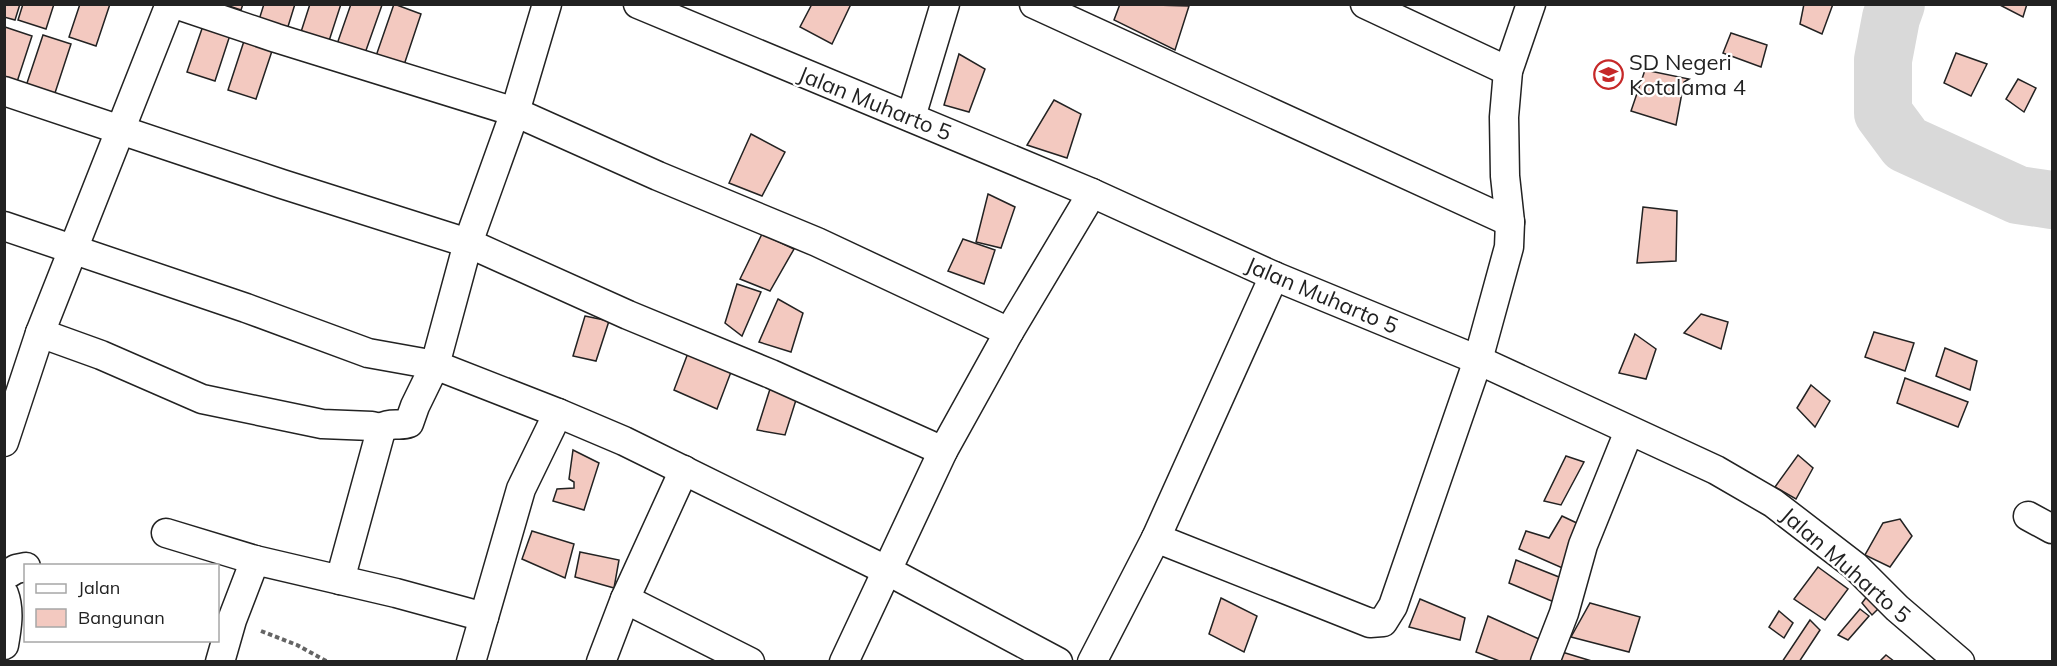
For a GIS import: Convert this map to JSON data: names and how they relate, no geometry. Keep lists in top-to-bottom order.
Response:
{
  "streets": {
    "street": ["Jalan Muharto 5"]
  },
  "places": {
    "school or university": ["SD Negeri Kotalama 4"]
  },
  "legend": ["Jalan", "Bangunan"]
}
